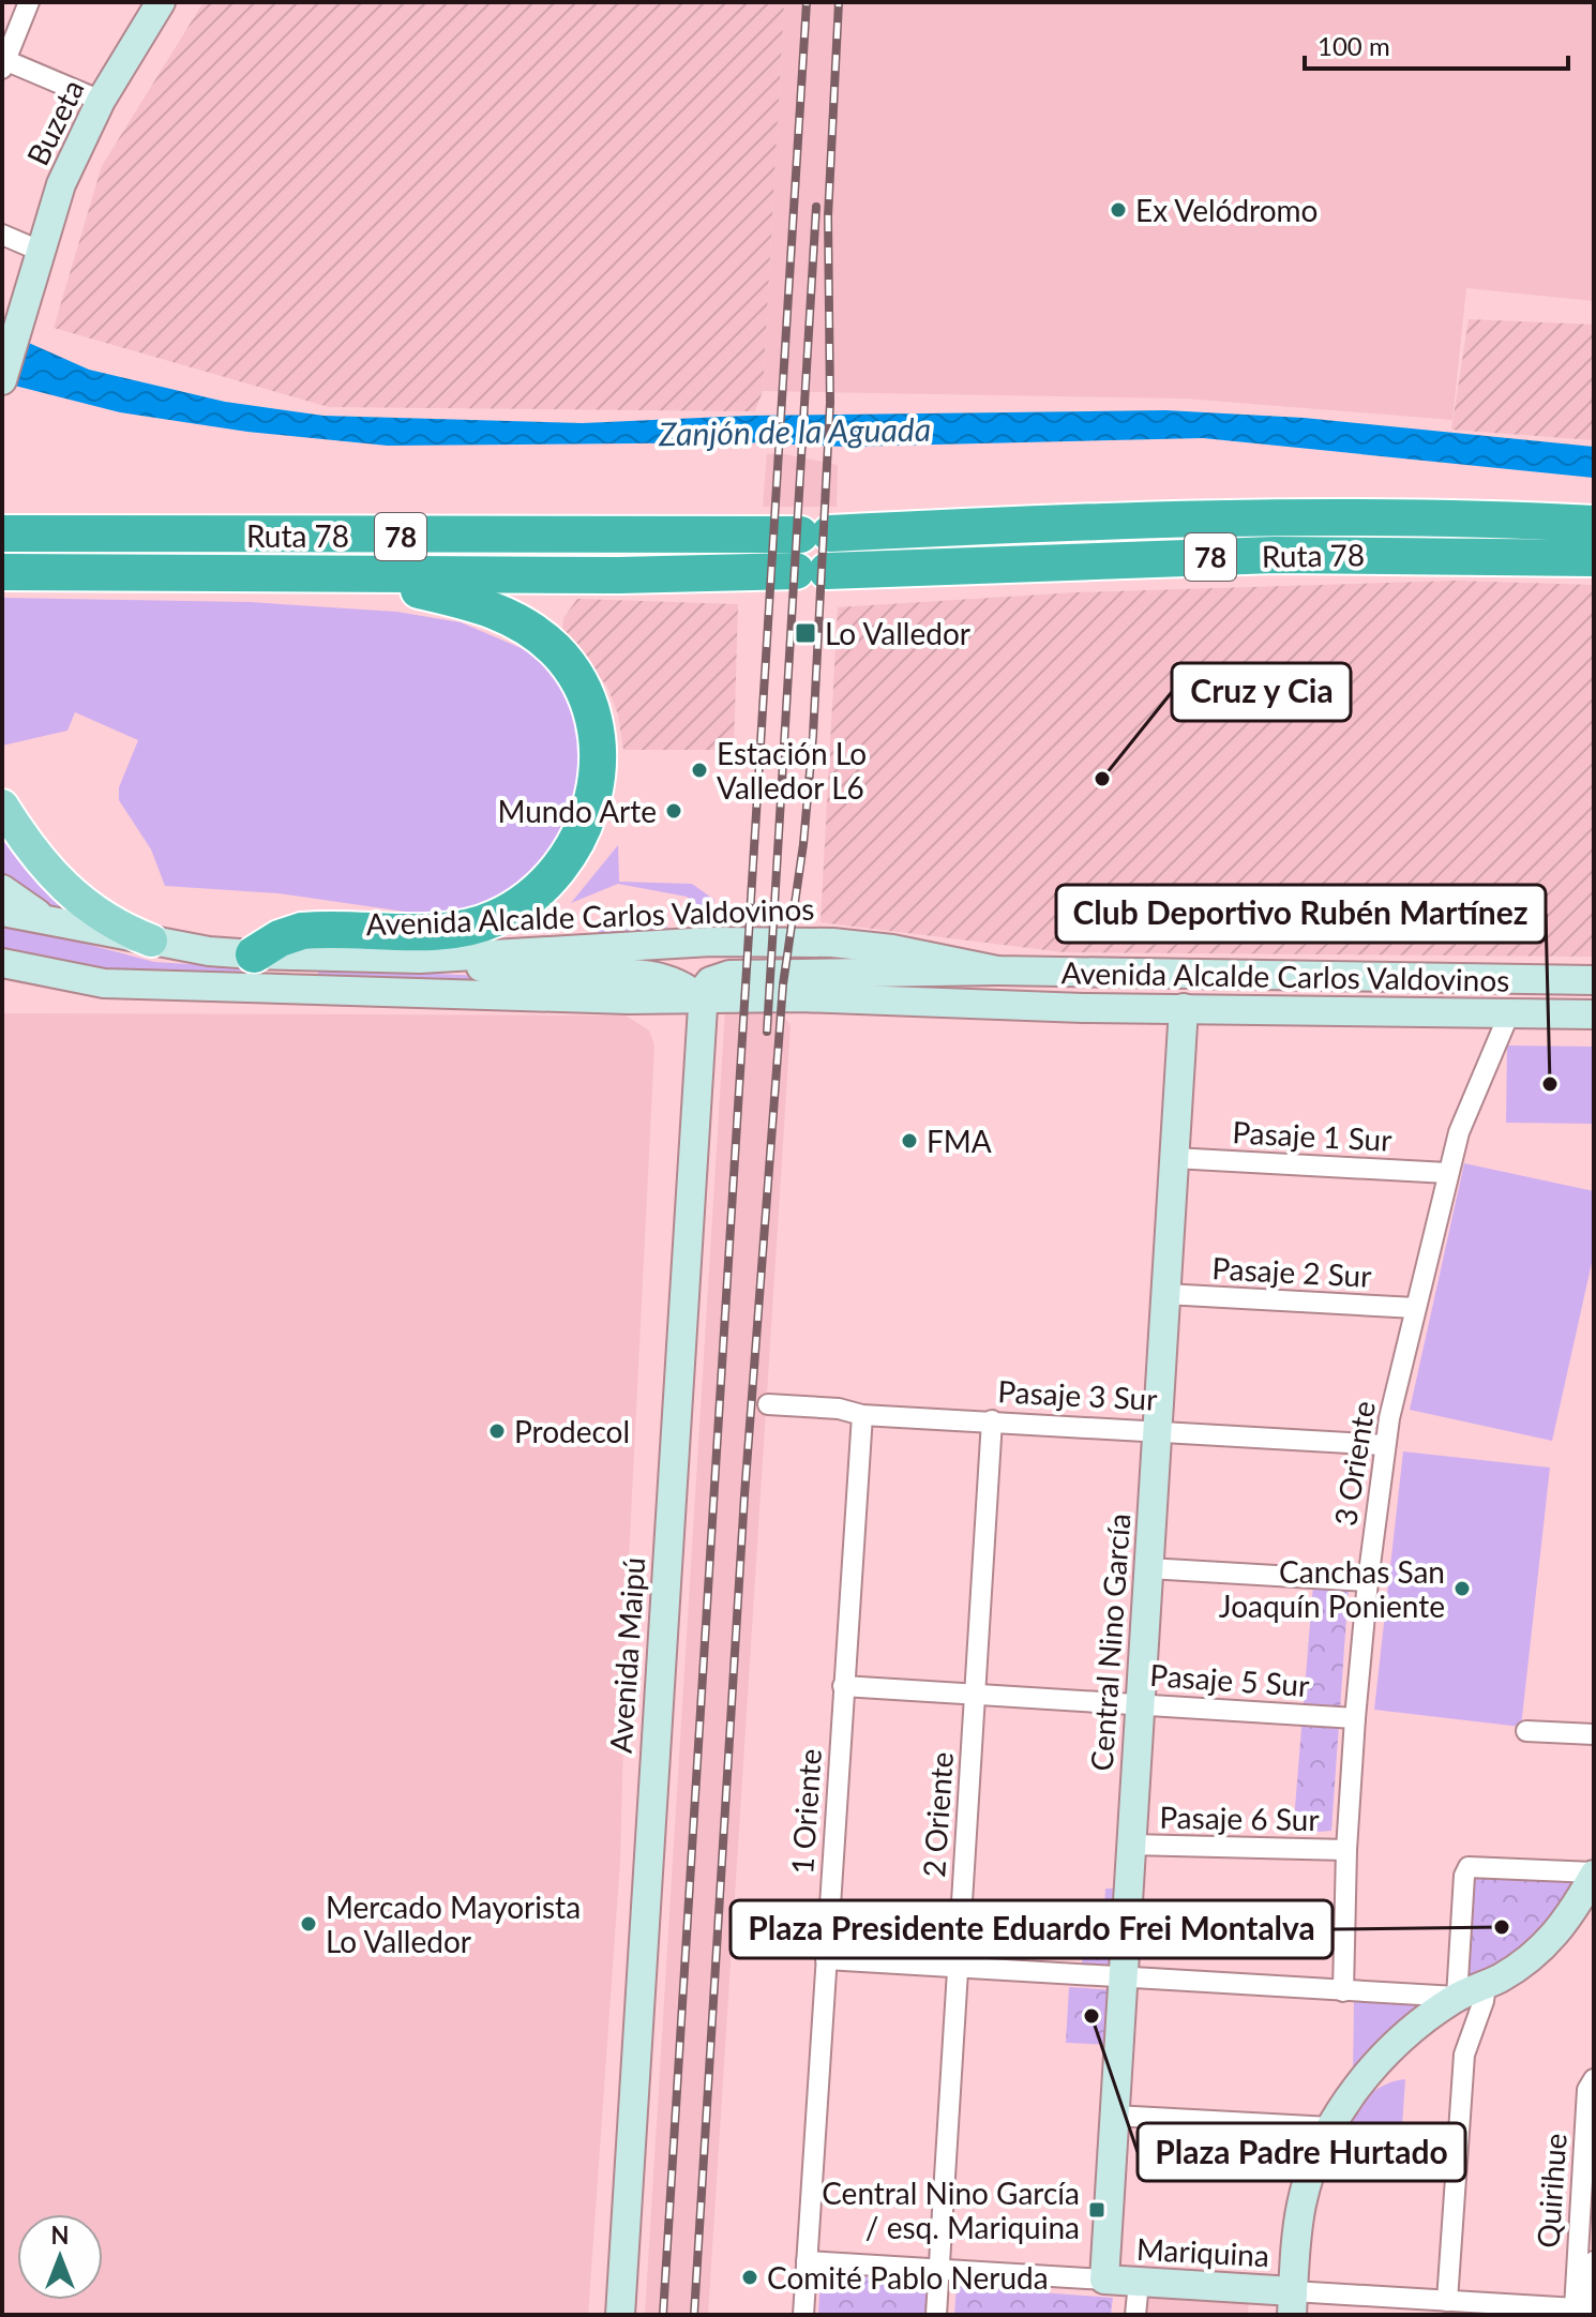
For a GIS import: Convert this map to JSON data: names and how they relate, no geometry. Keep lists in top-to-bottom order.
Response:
{
  "streets": {
    "highway": ["Ruta 78", "78"],
    "main road": [
      "Buzeta",
      "Avenida Alcalde Carlos Valdovinos",
      "Central Nino García",
      "Avenida Maipú",
      "Mariquina"
    ],
    "street": [
      "Pasaje 1 Sur",
      "Pasaje 2 Sur",
      "Pasaje 3 Sur",
      "3 Oriente",
      "Pasaje 5 Sur",
      "1 Oriente",
      "2 Oriente",
      "Pasaje 6 Sur",
      "Quirihue"
    ]
  },
  "crossings": [
    ["Avenida Alcalde Carlos Valdovinos", "3 Oriente"],
    ["Avenida Alcalde Carlos Valdovinos", "Central Nino García"],
    ["Avenida Alcalde Carlos Valdovinos", "Avenida Maipú"],
    ["Pasaje 1 Sur", "3 Oriente"],
    ["Pasaje 1 Sur", "Central Nino García"],
    ["Pasaje 2 Sur", "3 Oriente"],
    ["Pasaje 2 Sur", "Central Nino García"],
    ["Pasaje 3 Sur", "3 Oriente"],
    ["Pasaje 3 Sur", "Central Nino García"],
    ["Pasaje 3 Sur", "1 Oriente"],
    ["Pasaje 3 Sur", "2 Oriente"],
    ["3 Oriente", "Pasaje 5 Sur"],
    ["3 Oriente", "Pasaje 6 Sur"],
    ["Central Nino García", "Pasaje 5 Sur"],
    ["Central Nino García", "Pasaje 6 Sur"],
    ["Central Nino García", "Mariquina"],
    ["Pasaje 5 Sur", "1 Oriente"],
    ["Pasaje 5 Sur", "2 Oriente"],
    ["1 Oriente", "Mariquina"],
    ["2 Oriente", "Mariquina"],
    ["Quirihue", "Mariquina"]
  ],
  "water": ["Zanjón de la Aguada"],
  "places": {
    "other": [
      "Ex Velódromo",
      "Estación Lo Valledor L6",
      "Cruz y Cia",
      "Mundo Arte",
      "Club Deportivo Rubén Martínez",
      "FMA",
      "Prodecol",
      "Canchas San Joaquín Poniente",
      "Mercado Mayorista Lo Valledor",
      "Plaza Presidente Eduardo Frei Montalva",
      "Plaza Padre Hurtado",
      "Comité Pablo Neruda"
    ],
    "transit": ["Lo Valledor", "Central Nino García / esq. Mariquina"]
  },
  "scale_bar": "100 m",
  "north": "top"
}
